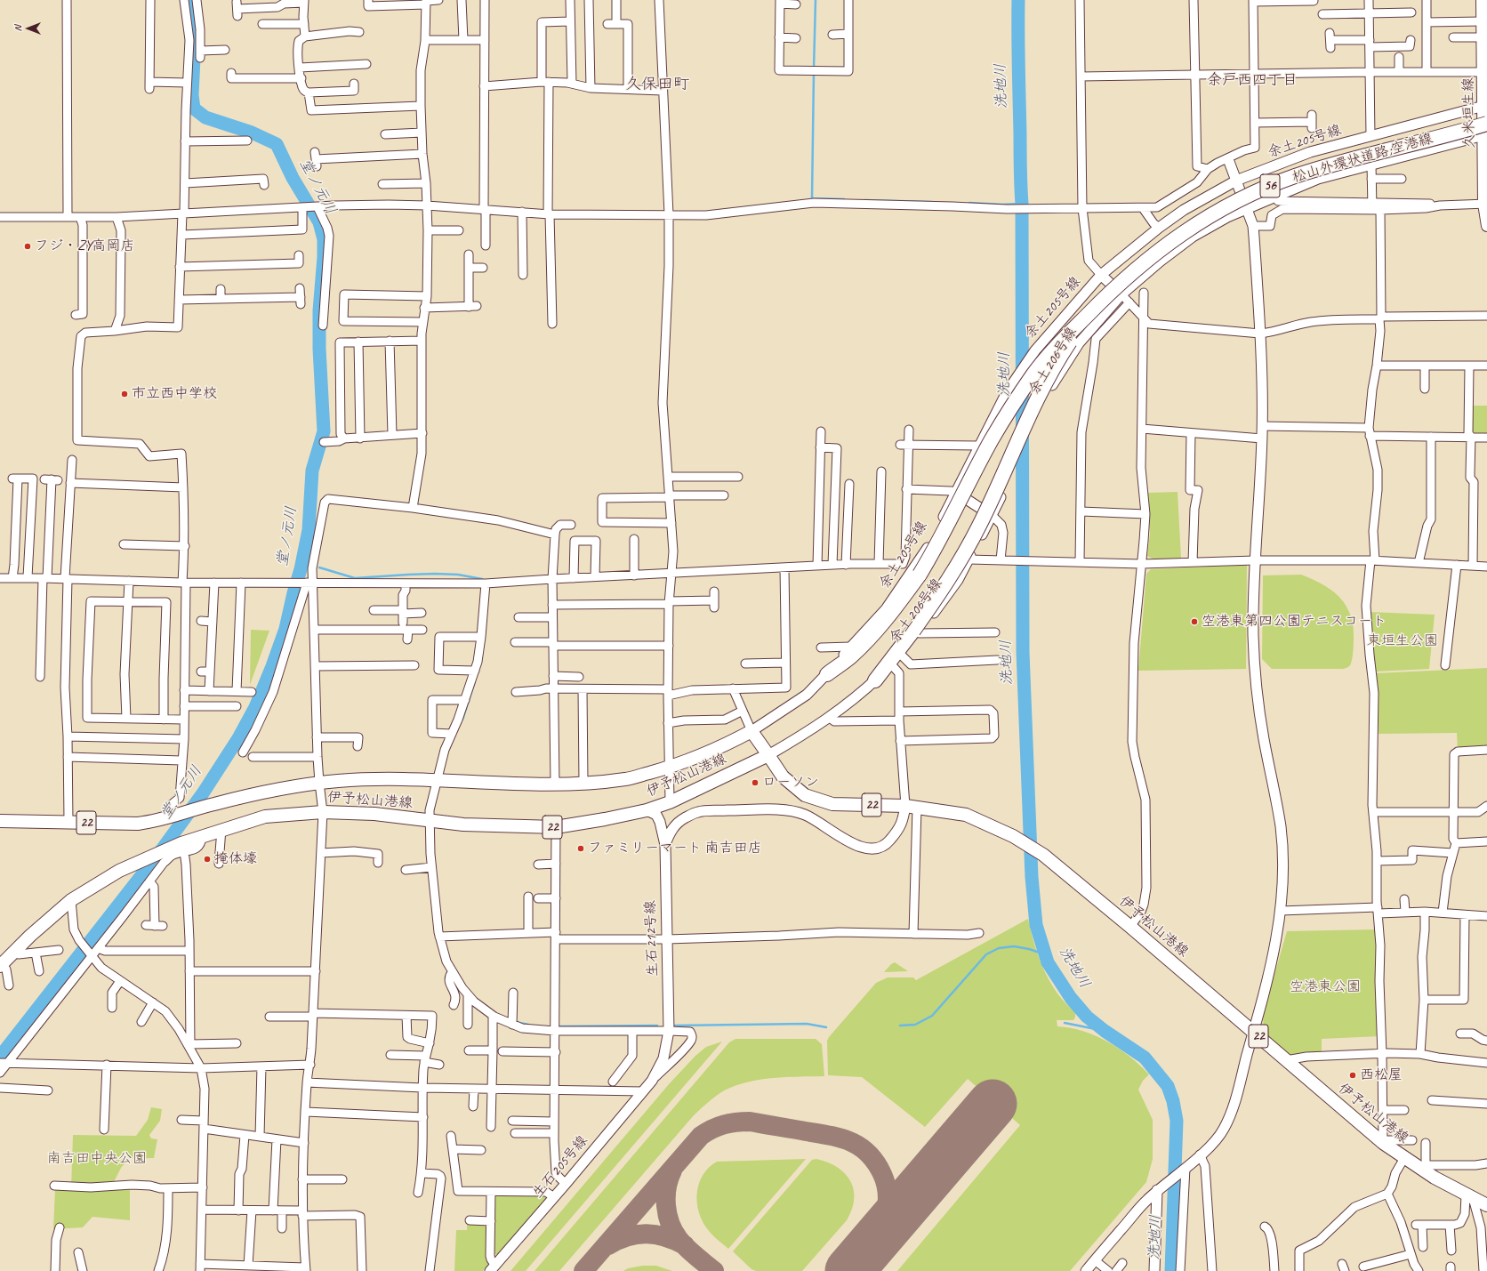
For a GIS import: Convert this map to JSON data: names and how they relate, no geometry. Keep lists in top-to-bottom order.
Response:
{
  "streets": {
    "highway": ["松山外環状道路;空港線", "56"],
    "main road": ["久米垣生線", "伊予松山港線", "22"],
    "street": [
      "余土205号線",
      "余土206号線",
      "生石212号線",
      "生石205号線"
    ]
  },
  "crossings": [
    ["久米垣生線", "余土205号線"],
    ["久米垣生線", "松山外環状道路;空港線"],
    ["久米垣生線", "余土206号線"],
    ["余土205号線", "伊予松山港線"],
    ["松山外環状道路;空港線", "余土206号線"],
    ["余土206号線", "伊予松山港線"],
    ["生石212号線", "生石205号線"]
  ],
  "districts": ["余戸西四丁目", "久保田町"],
  "water": ["洗地川", "堂ノ元川"],
  "parks": ["東垣生公園", "空港東公園", "南吉田中央公園"],
  "places": [
    "フジ・ZY高岡店",
    "市立西中学校",
    "空港東第四公園テニスコート",
    "ローソン",
    "ファミリーマート 南吉田店",
    "掩体壕",
    "西松屋"
  ],
  "north": "left"
}
